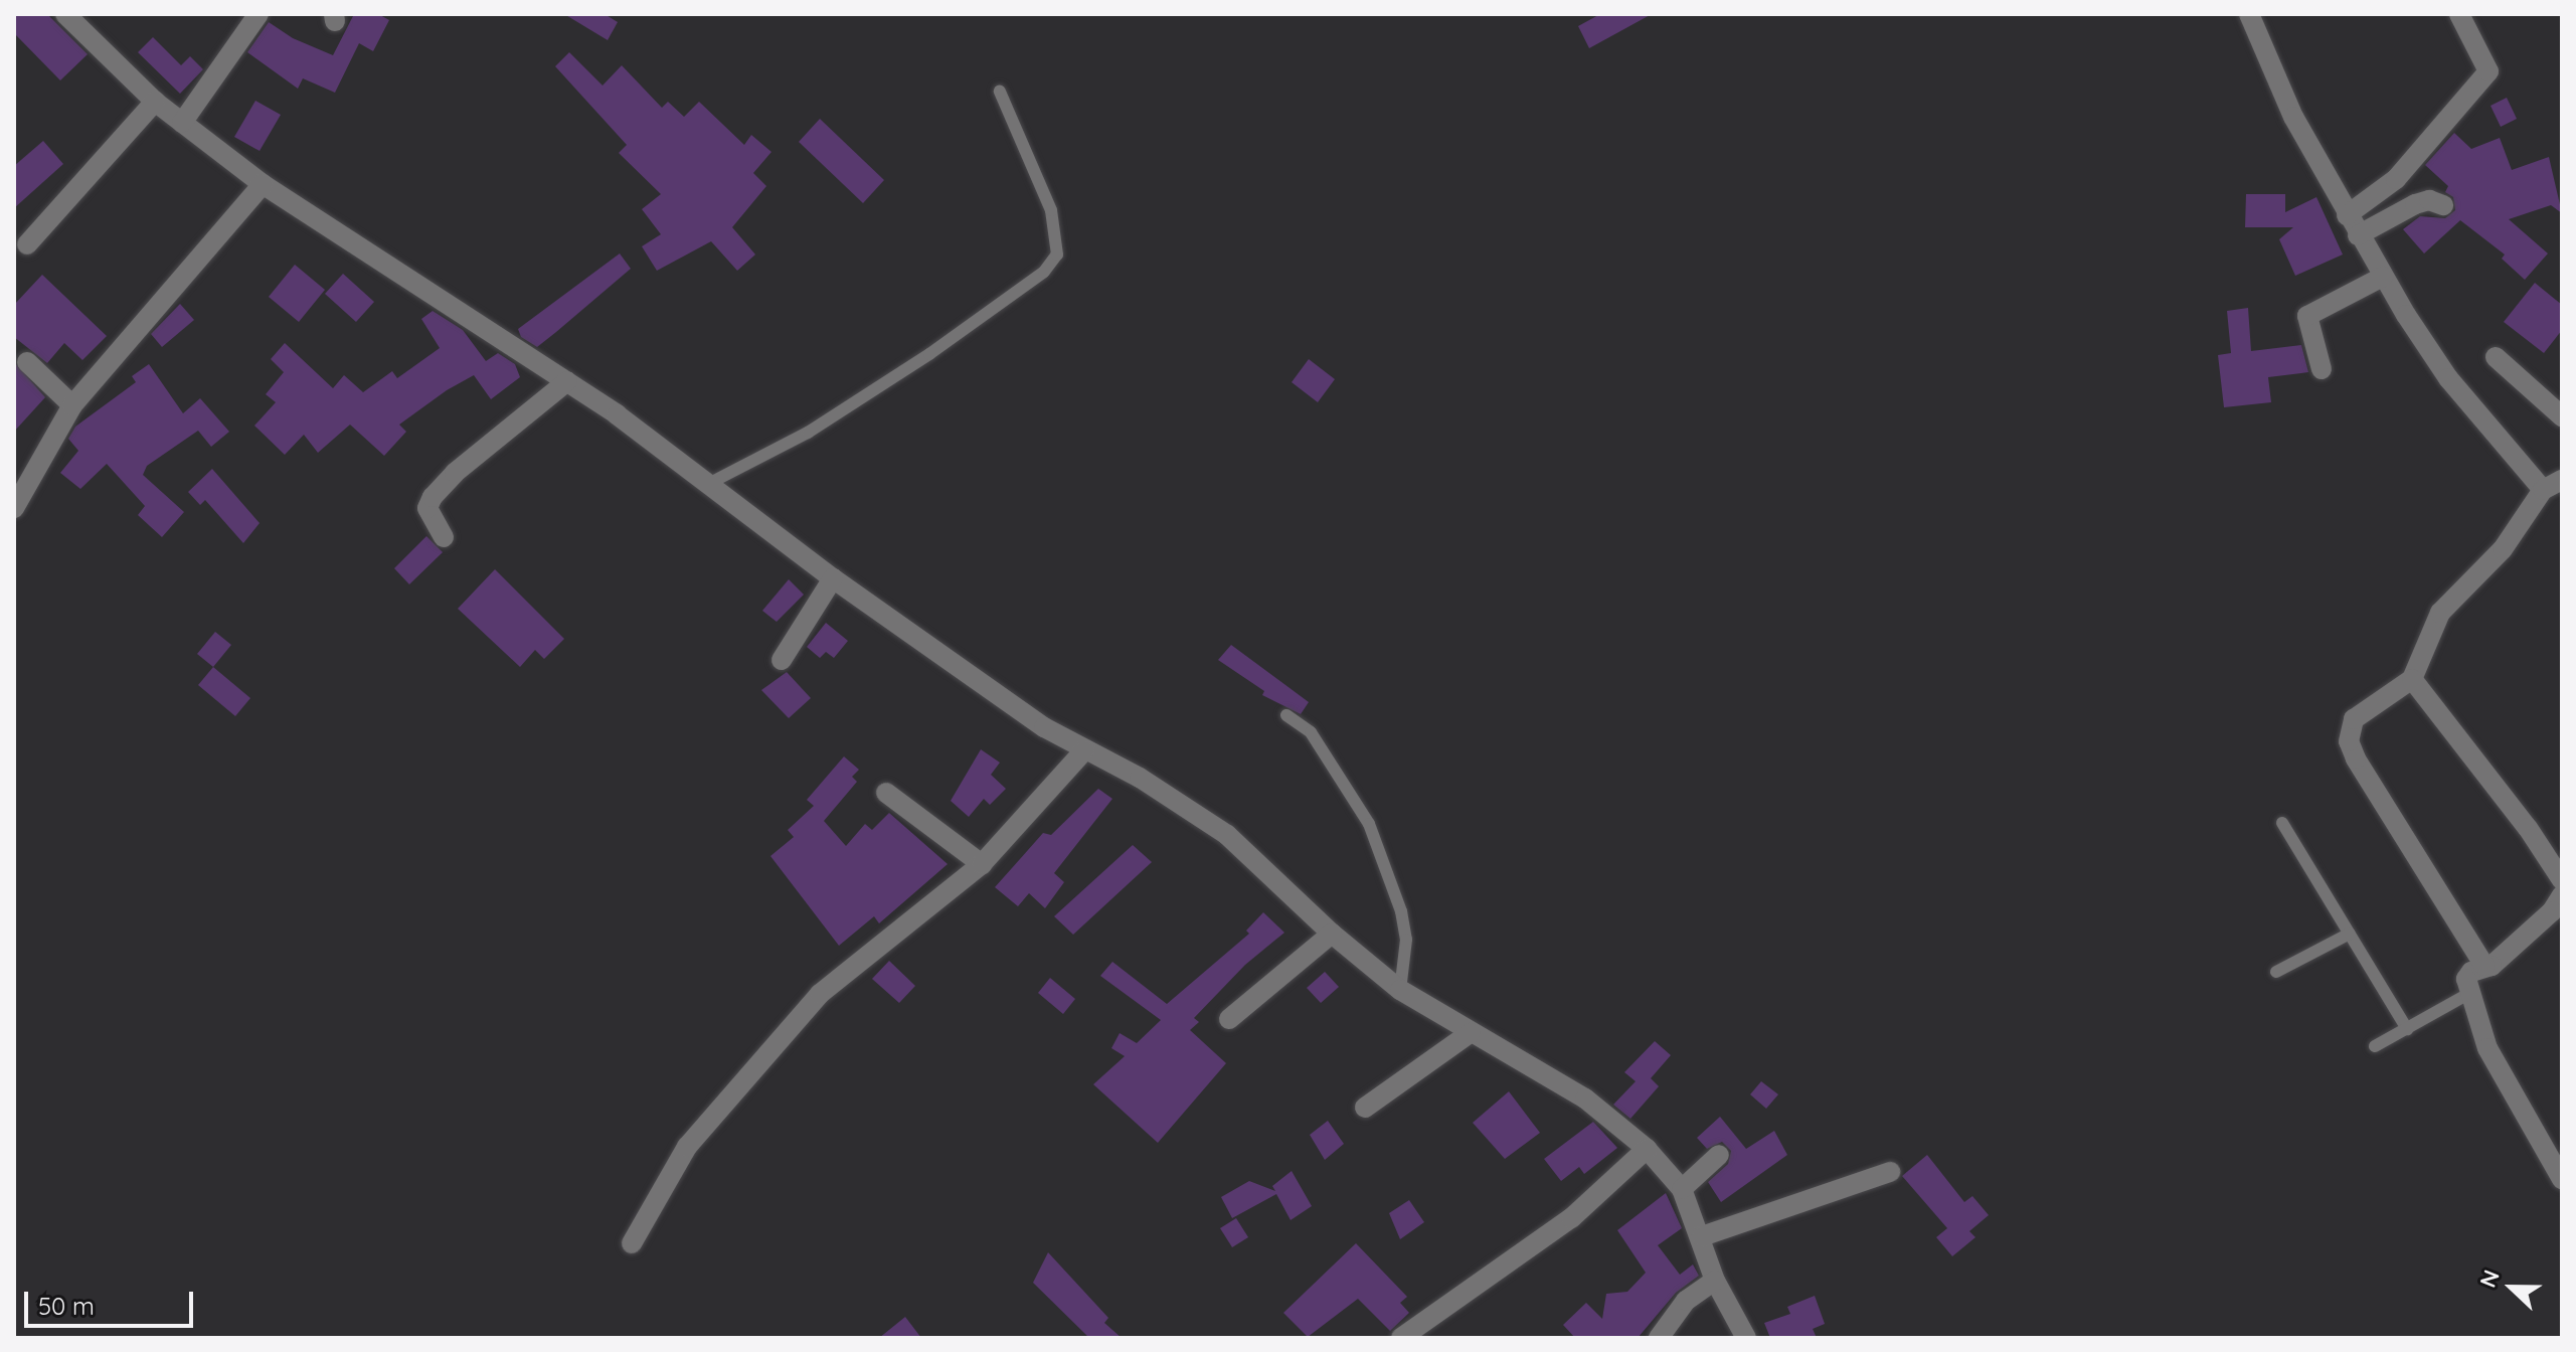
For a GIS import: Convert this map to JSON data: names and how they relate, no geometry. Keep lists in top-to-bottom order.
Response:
{
  "scale_bar": "50 m",
  "north": "left"
}
